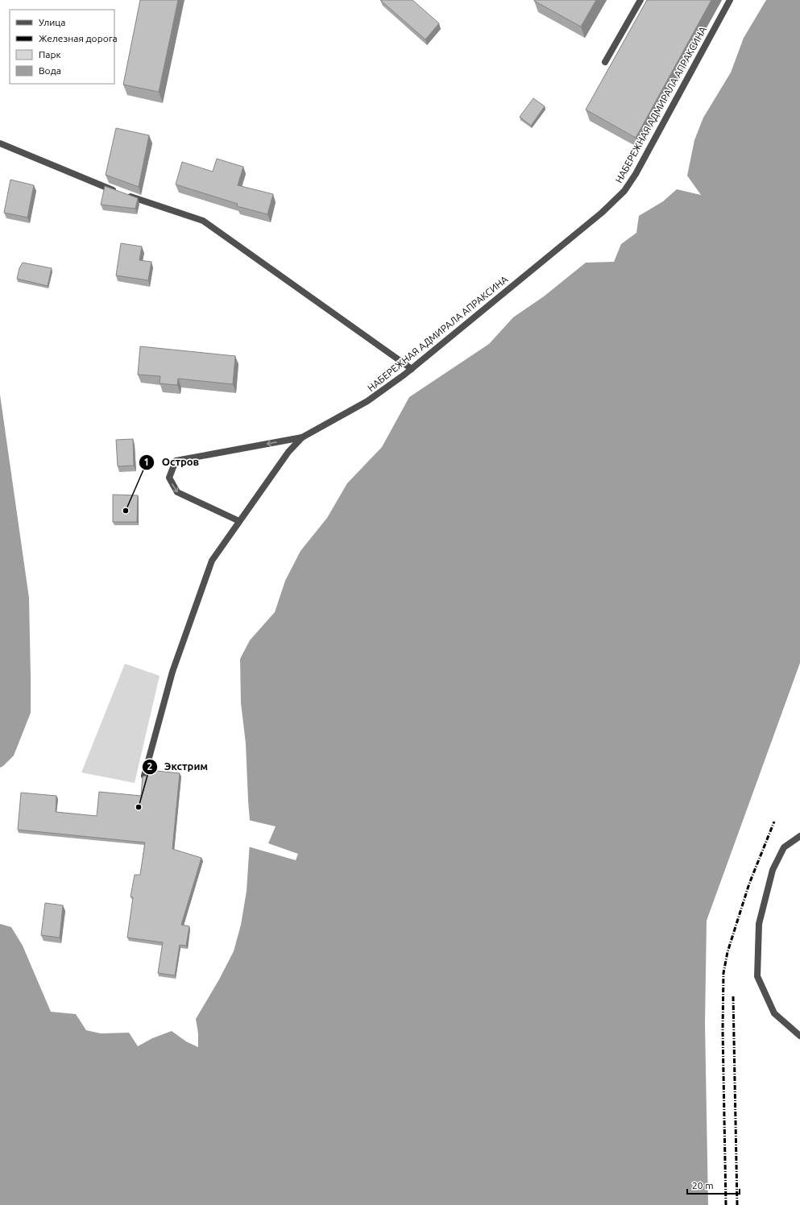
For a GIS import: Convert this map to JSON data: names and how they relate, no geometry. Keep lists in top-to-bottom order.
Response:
{
  "streets": {
    "street": ["НАБЕРЕЖНАЯ АДМИРАЛА АПРАКСИНА"]
  },
  "places": ["Остров", "Экстрим"],
  "legend": [
    "Улица",
    "Железная дорога",
    "Парк",
    "Вода"
  ],
  "scale_bar": "20 m"
}
